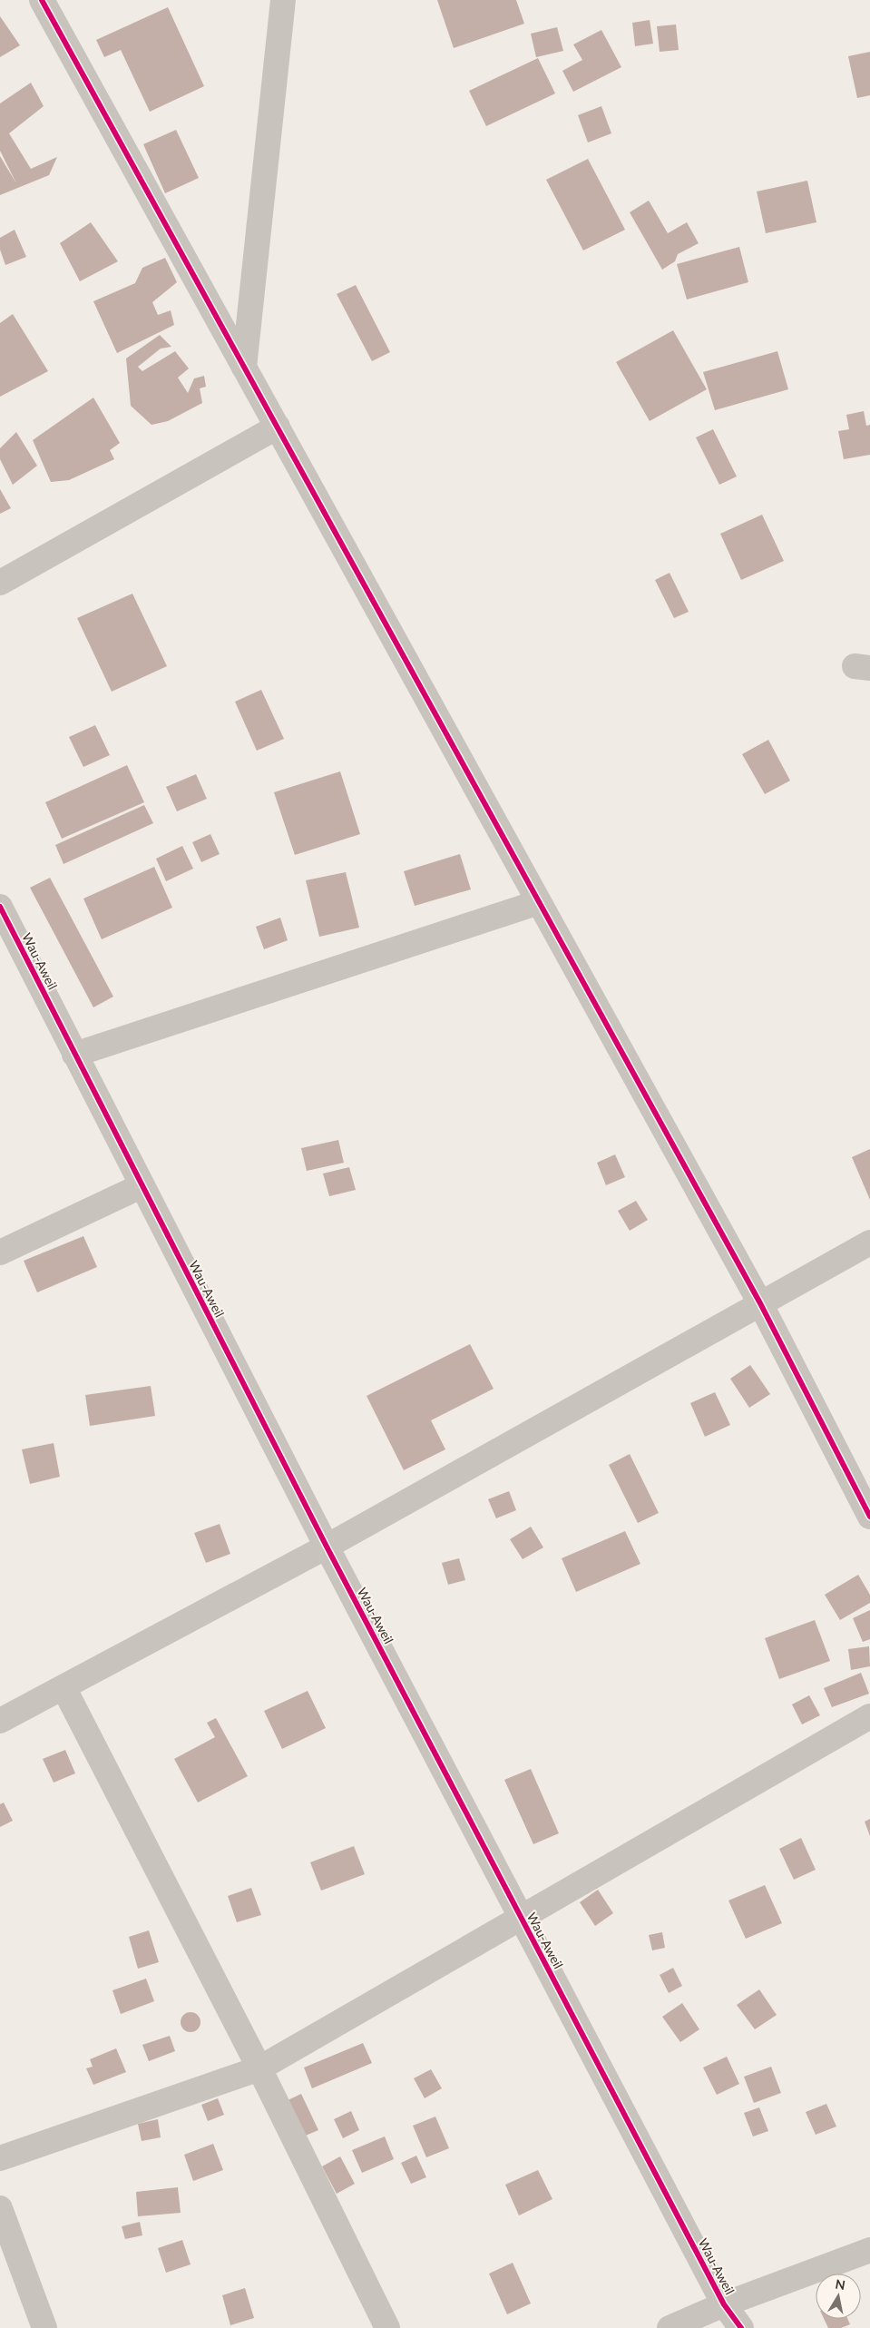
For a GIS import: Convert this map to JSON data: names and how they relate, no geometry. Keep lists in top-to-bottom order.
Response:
{
  "streets": {
    "street": ["Wau-Aweil"]
  },
  "north": "top"
}
